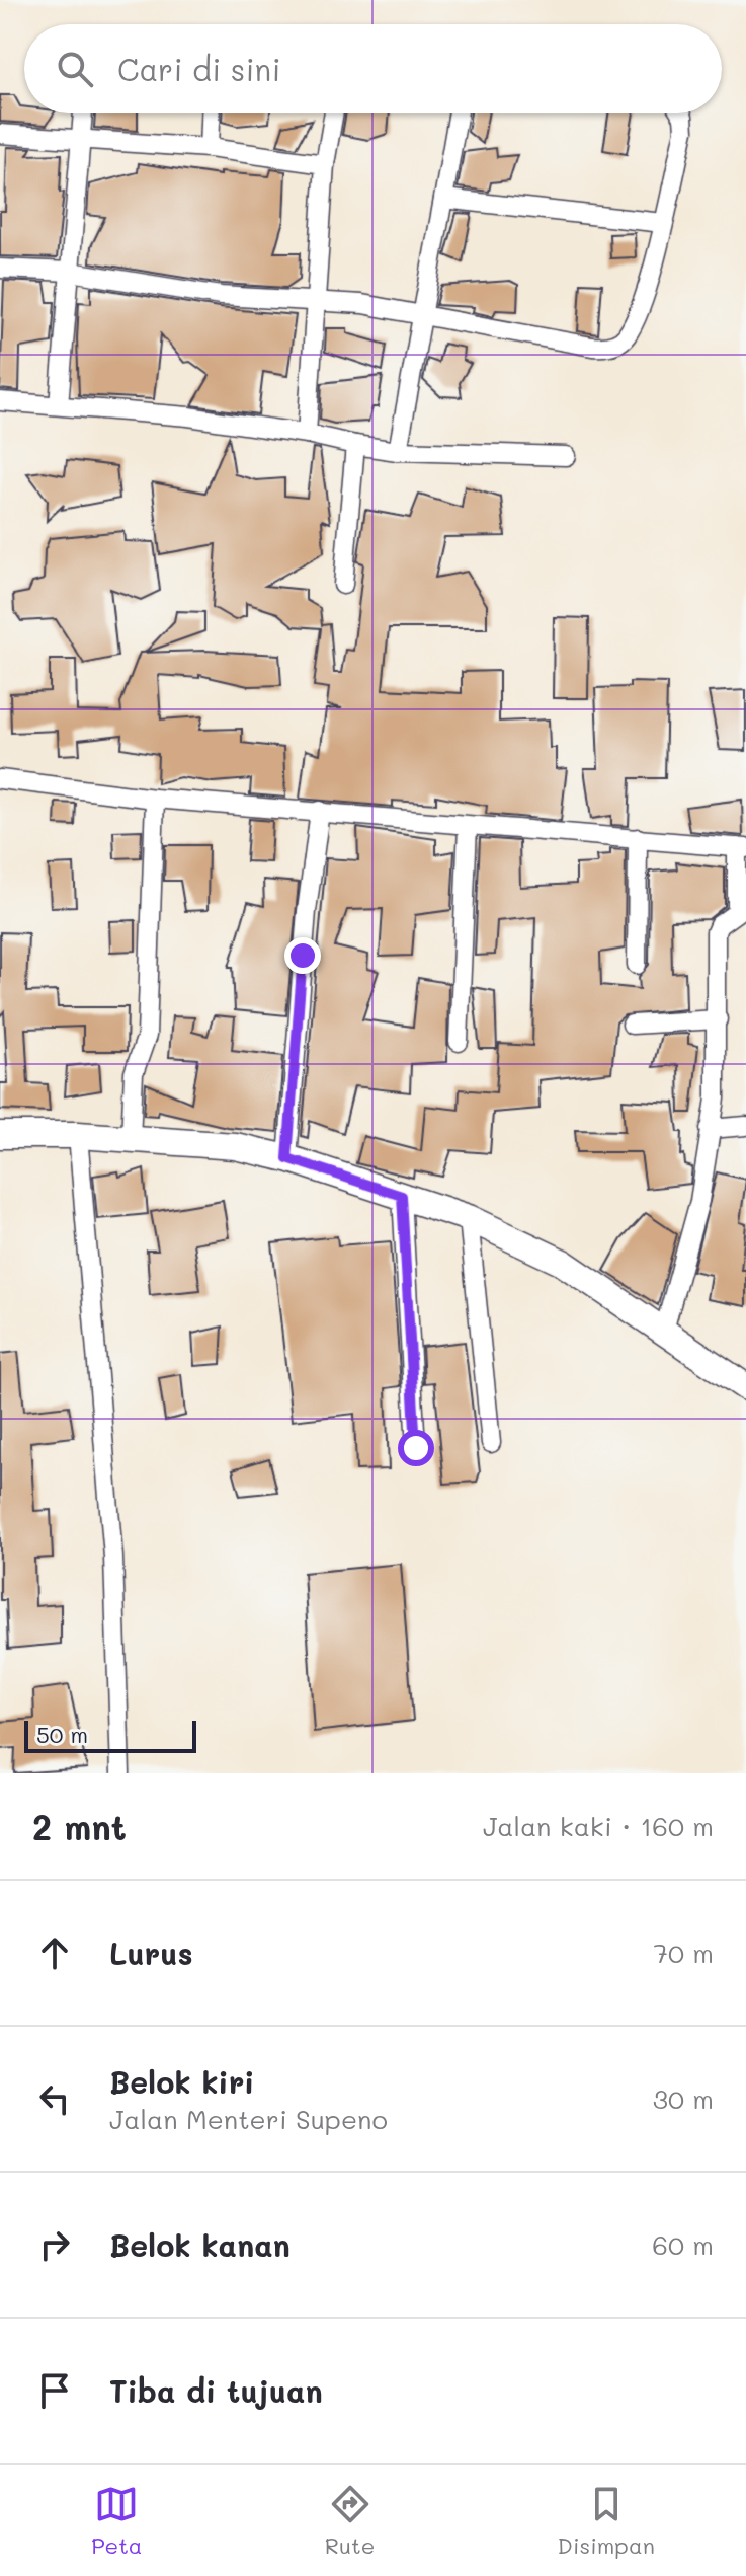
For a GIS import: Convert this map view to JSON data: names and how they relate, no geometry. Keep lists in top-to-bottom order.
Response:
{
  "scale_bar": "50 m",
  "page": {
    "search": "Cari di sini",
    "scale": "50 m",
    "heading": ["2 mnt", "Jalan kaki · 160 m"],
    "list": [
      ["Lurus", "70 m"],
      ["Belok kiri", "Jalan Menteri Supeno", "30 m"],
      ["Belok kanan", "60 m"],
      "Tiba di tujuan"
    ],
    "nav": ["Peta", "Rute", "Disimpan"]
  }
}
